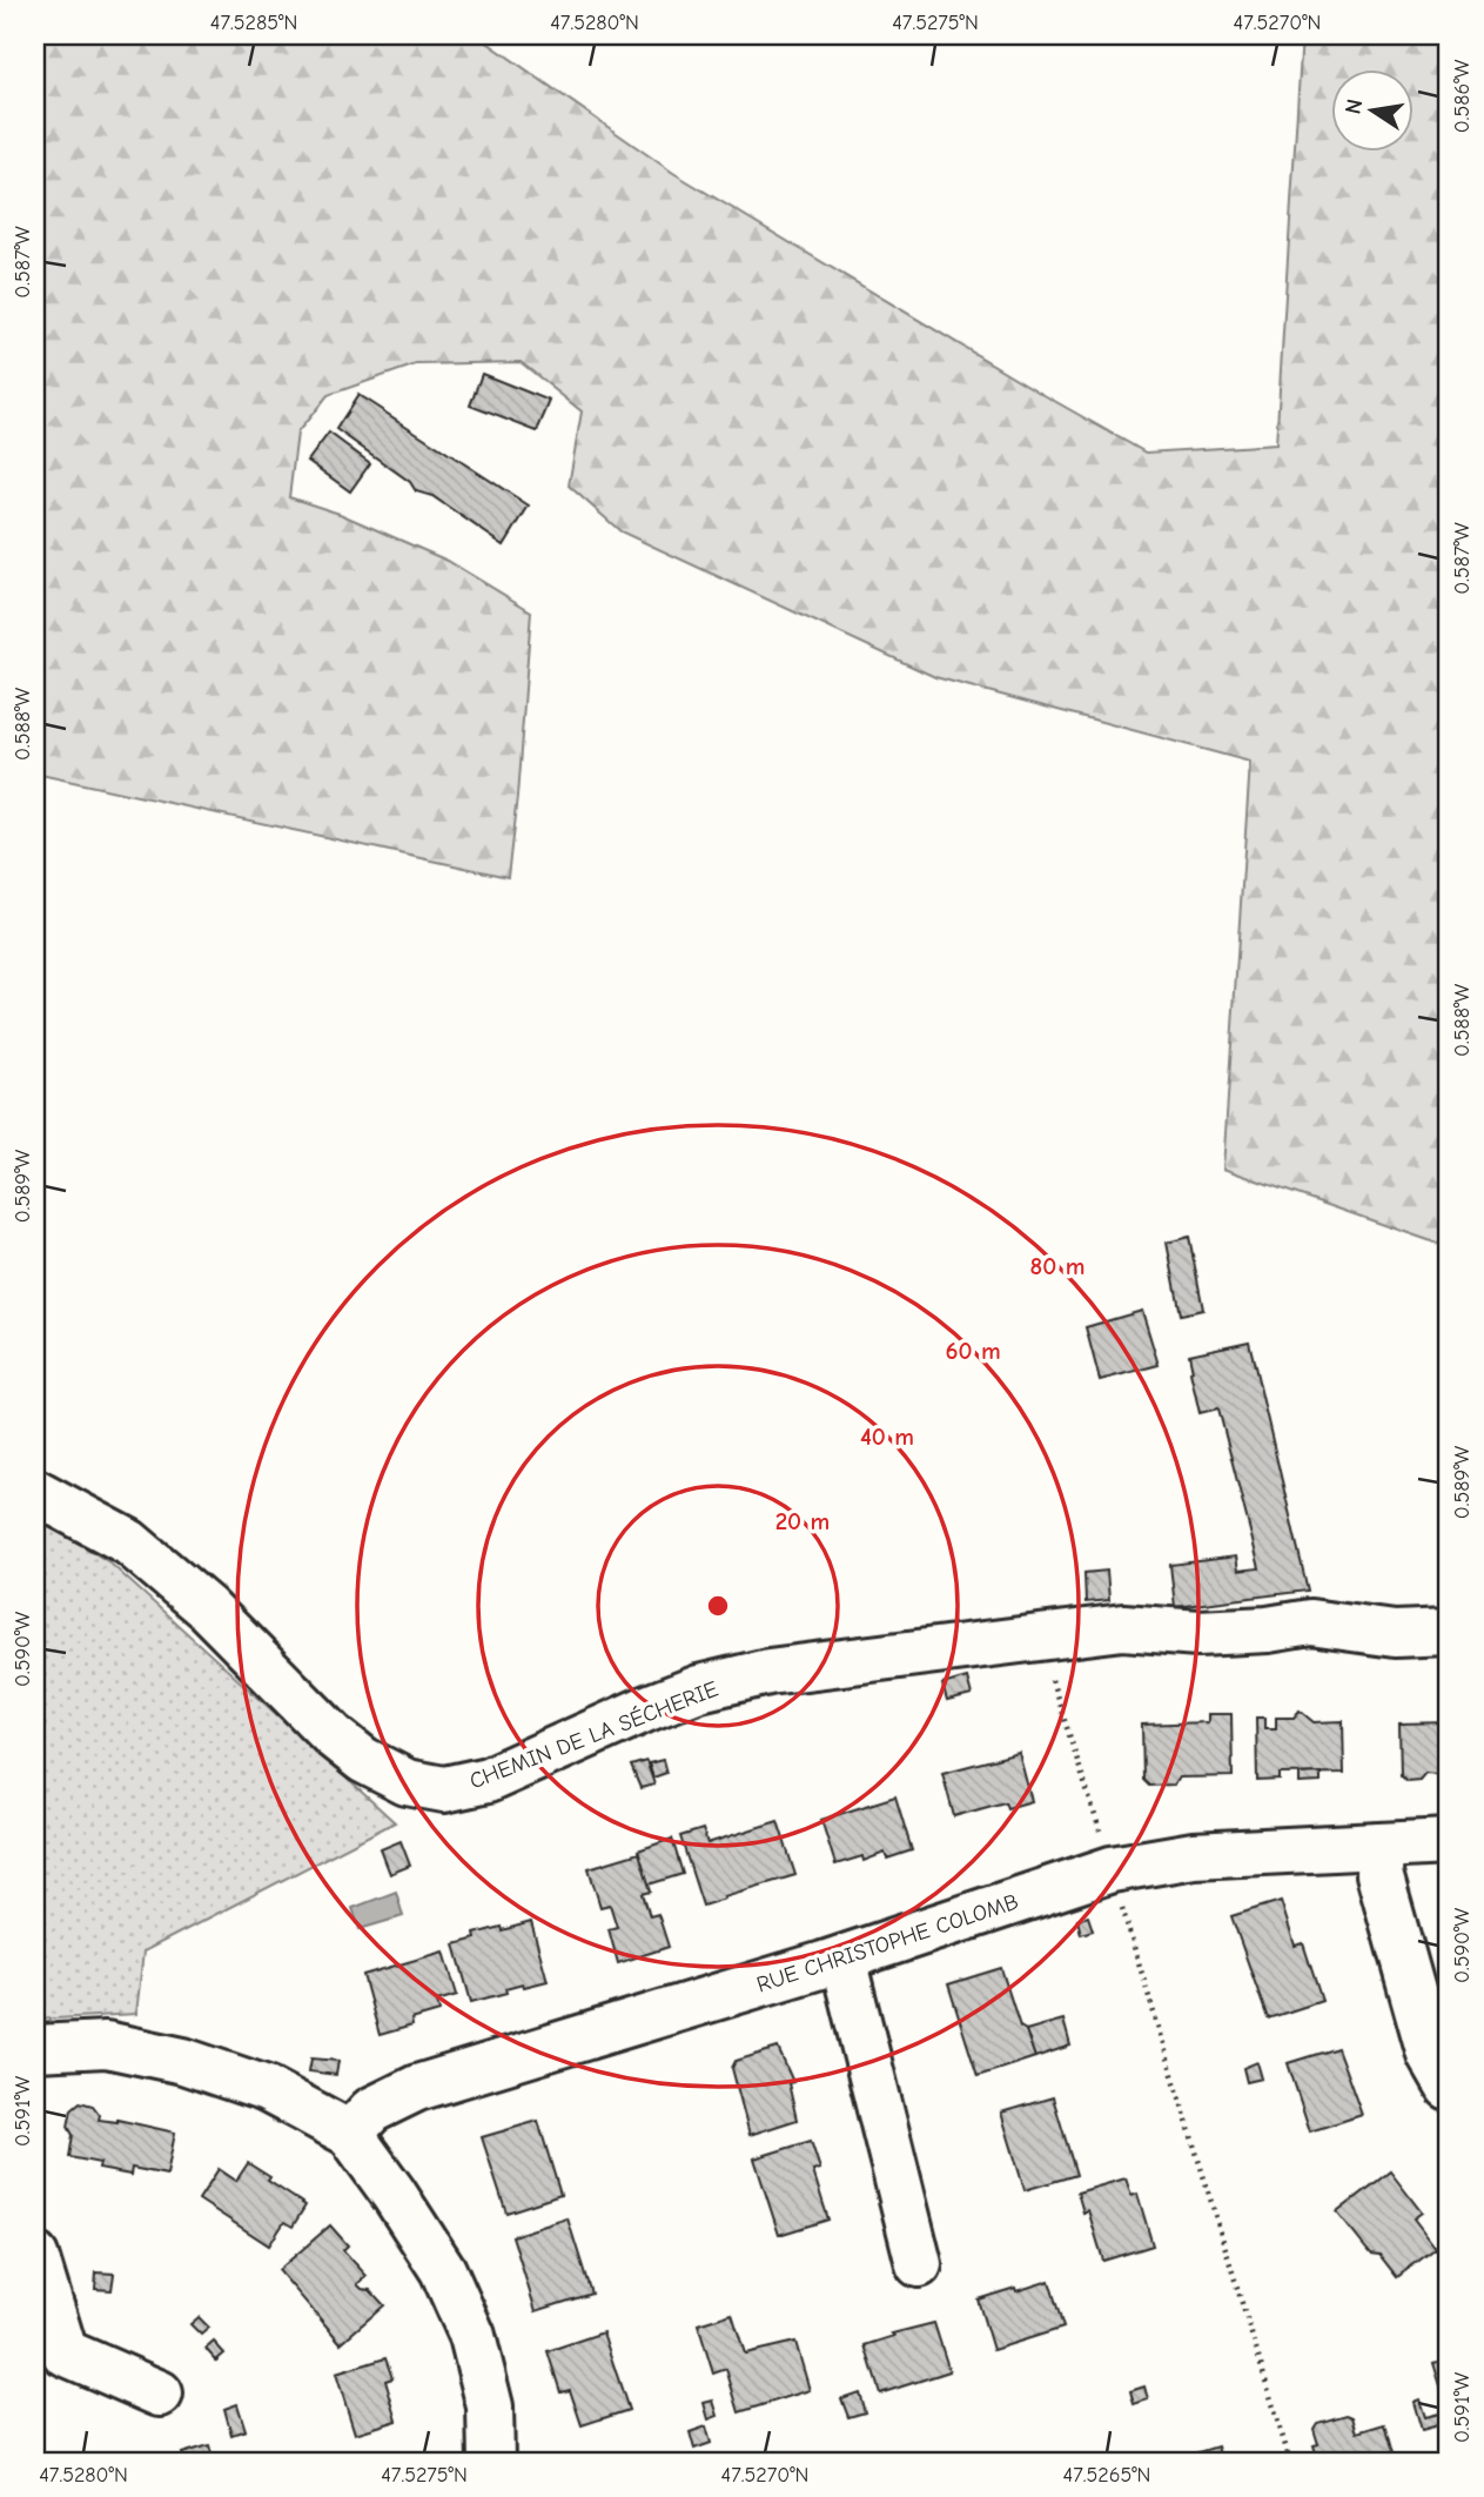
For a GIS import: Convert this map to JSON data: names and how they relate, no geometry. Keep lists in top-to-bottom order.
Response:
{
  "streets": {
    "street": ["CHEMIN DE LA SÉCHERIE", "RUE CHRISTOPHE COLOMB"]
  },
  "north": "left",
  "coordinates": [
    "47.5285°N",
    "47.5280°N",
    "47.5275°N",
    "47.5270°N",
    "0.586°W",
    "0.587°W",
    "0.588°W",
    "0.589°W",
    "0.590°W",
    "0.591°W",
    "47.5265°N"
  ],
  "rings": [
    "80 m",
    "60 m",
    "40 m",
    "20 m"
  ]
}
